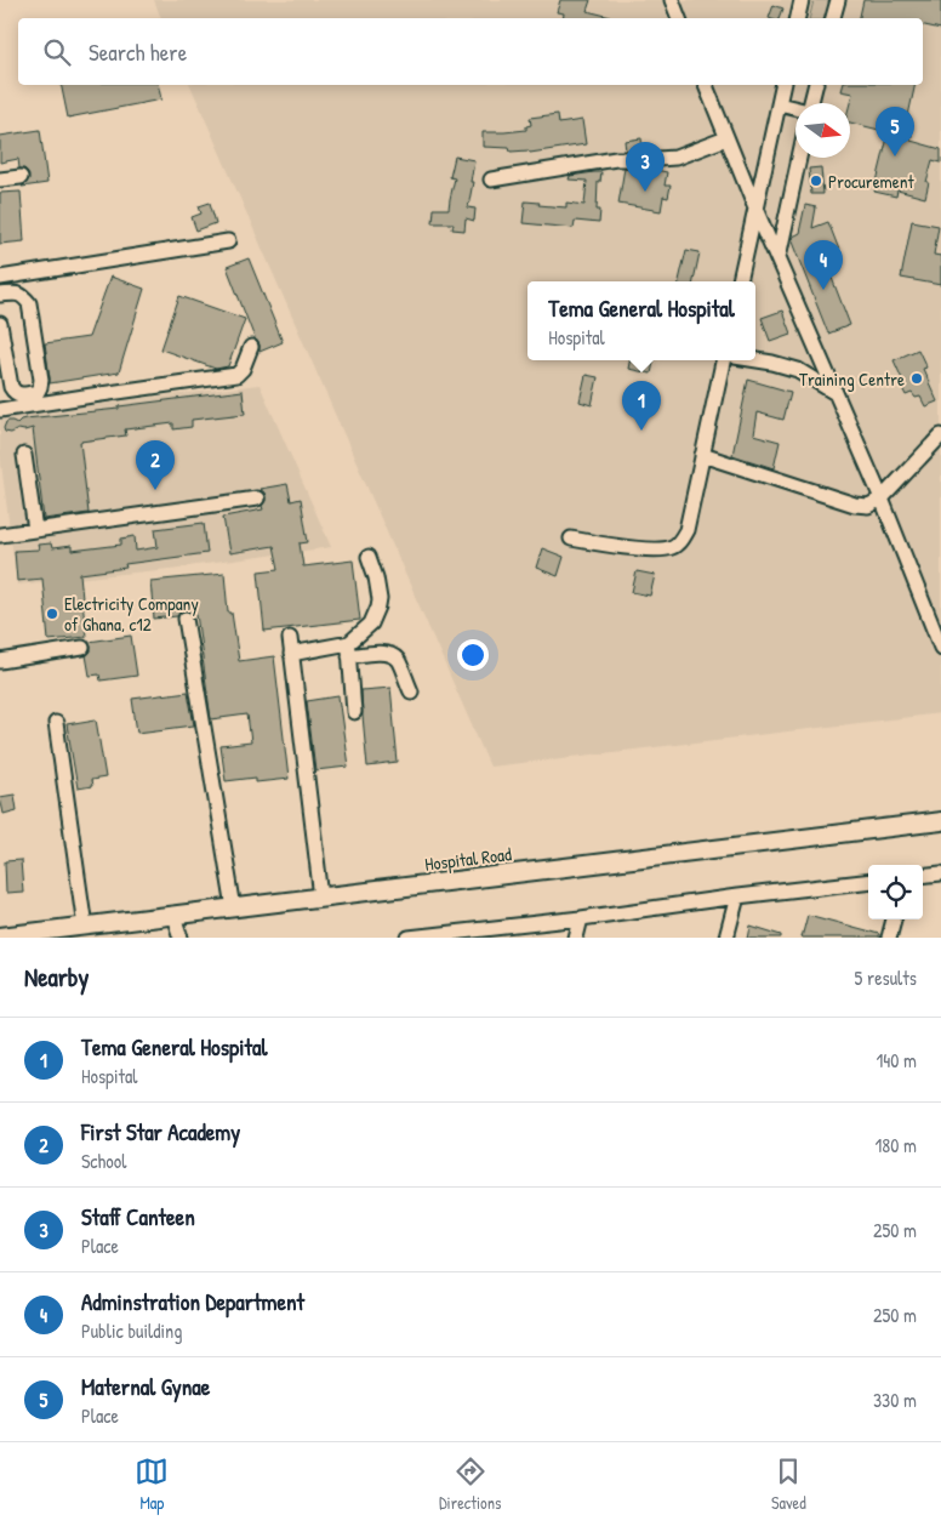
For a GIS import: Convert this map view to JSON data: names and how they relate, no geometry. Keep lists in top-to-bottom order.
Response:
{
  "streets": {
    "main road": ["Hospital Road"]
  },
  "places": ["Procurement", "Training Centre", "Electricity Company of Ghana, c12"],
  "north": "right",
  "page": {
    "search": "Search here",
    "pins": [
      "5",
      "3",
      "4",
      "1",
      "2"
    ],
    "popup": ["Tema General Hospital", "Hospital"],
    "heading": ["Nearby", "5 results"],
    "list": [
      {
        "mark": "1",
        "name": "Tema General Hospital",
        "note": "Hospital",
        "value": "140 m"
      },
      {
        "mark": "2",
        "name": "First Star Academy",
        "note": "School",
        "value": "180 m"
      },
      {
        "mark": "3",
        "name": "Staff Canteen",
        "note": "Place",
        "value": "250 m"
      },
      {
        "mark": "4",
        "name": "Adminstration Department",
        "note": "Public building",
        "value": "250 m"
      },
      {
        "mark": "5",
        "name": "Maternal Gynae",
        "note": "Place",
        "value": "330 m"
      }
    ],
    "nav": ["Map", "Directions", "Saved"]
  }
}
